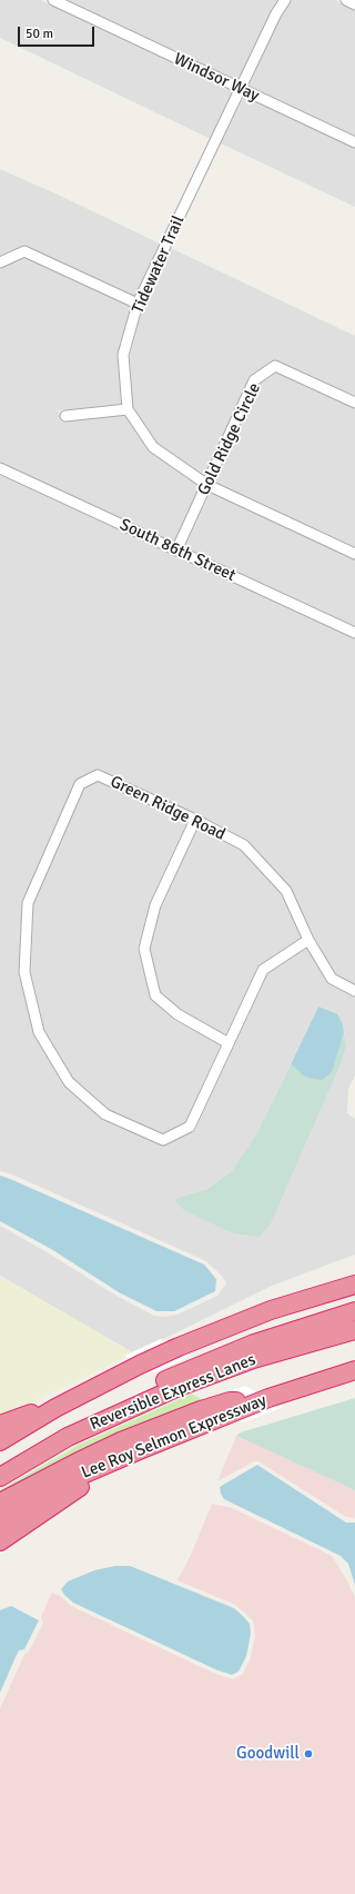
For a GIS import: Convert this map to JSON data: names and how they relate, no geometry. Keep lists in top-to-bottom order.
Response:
{
  "streets": {
    "highway": ["Reversible Express Lanes", "Lee Roy Selmon Expressway"],
    "street": [
      "Windsor Way",
      "Tidewater Trail",
      "Gold Ridge Circle",
      "South 86th Street",
      "Green Ridge Road"
    ]
  },
  "crossings": [
    ["Windsor Way", "Tidewater Trail"],
    ["Tidewater Trail", "Gold Ridge Circle"],
    ["Gold Ridge Circle", "South 86th Street"]
  ],
  "places": ["Goodwill"],
  "scale_bar": "50 m"
}
